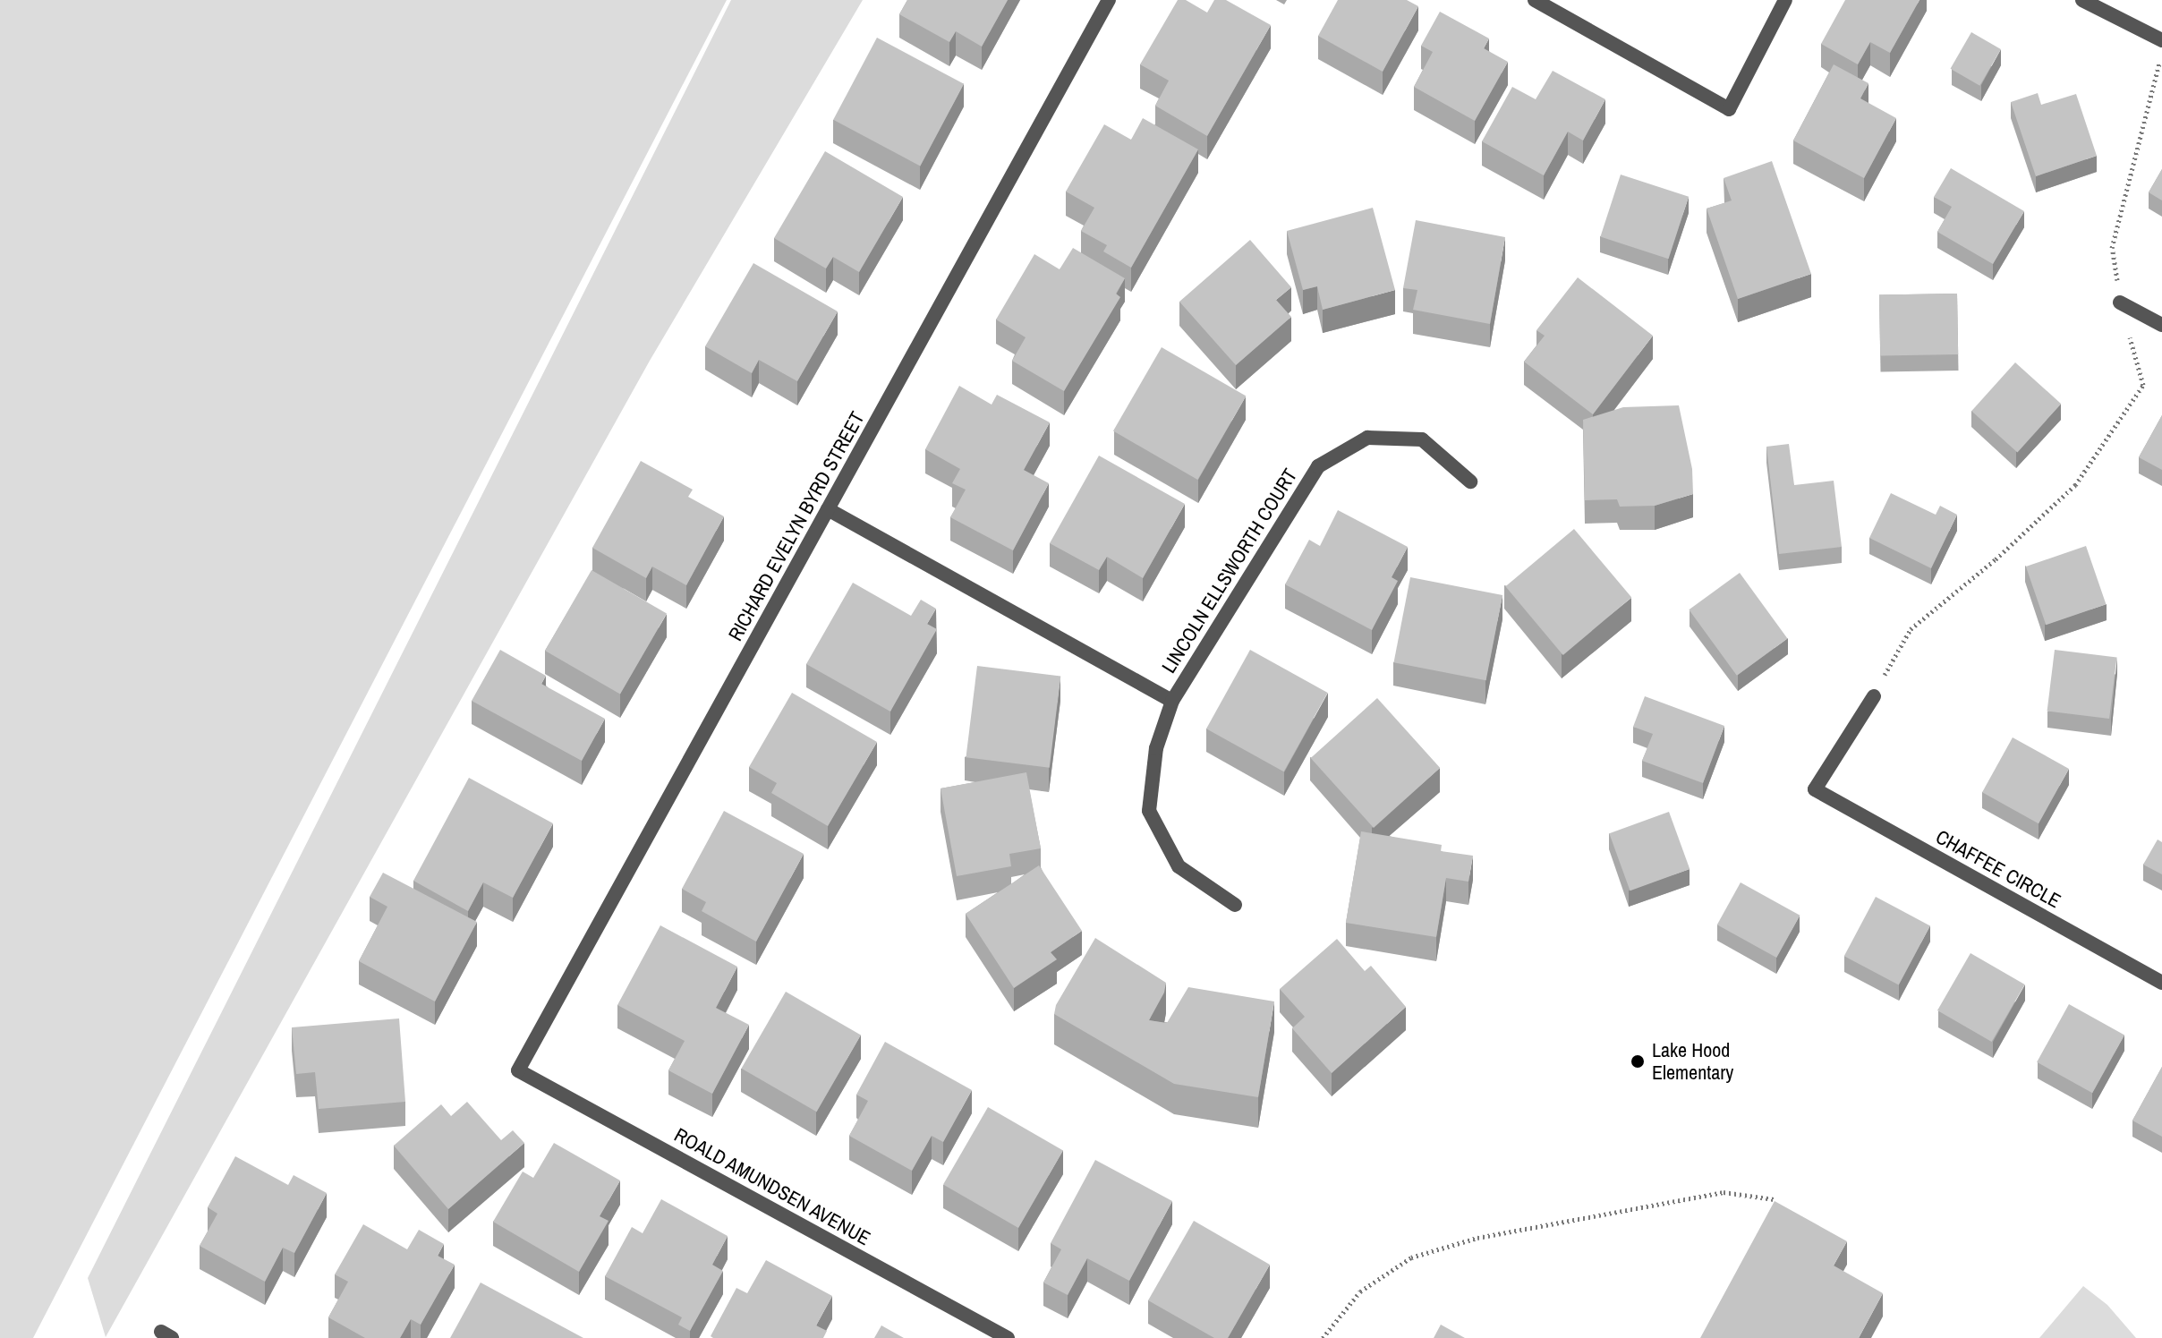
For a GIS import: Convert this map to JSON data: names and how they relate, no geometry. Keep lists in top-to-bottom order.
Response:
{
  "streets": {
    "street": [
      "RICHARD EVELYN BYRD STREET",
      "LINCOLN ELLSWORTH COURT",
      "CHAFFEE CIRCLE",
      "ROALD AMUNDSEN AVENUE"
    ]
  },
  "crossings": [
    ["RICHARD EVELYN BYRD STREET", "LINCOLN ELLSWORTH COURT"],
    ["RICHARD EVELYN BYRD STREET", "ROALD AMUNDSEN AVENUE"]
  ],
  "places": ["Lake Hood Elementary"]
}
